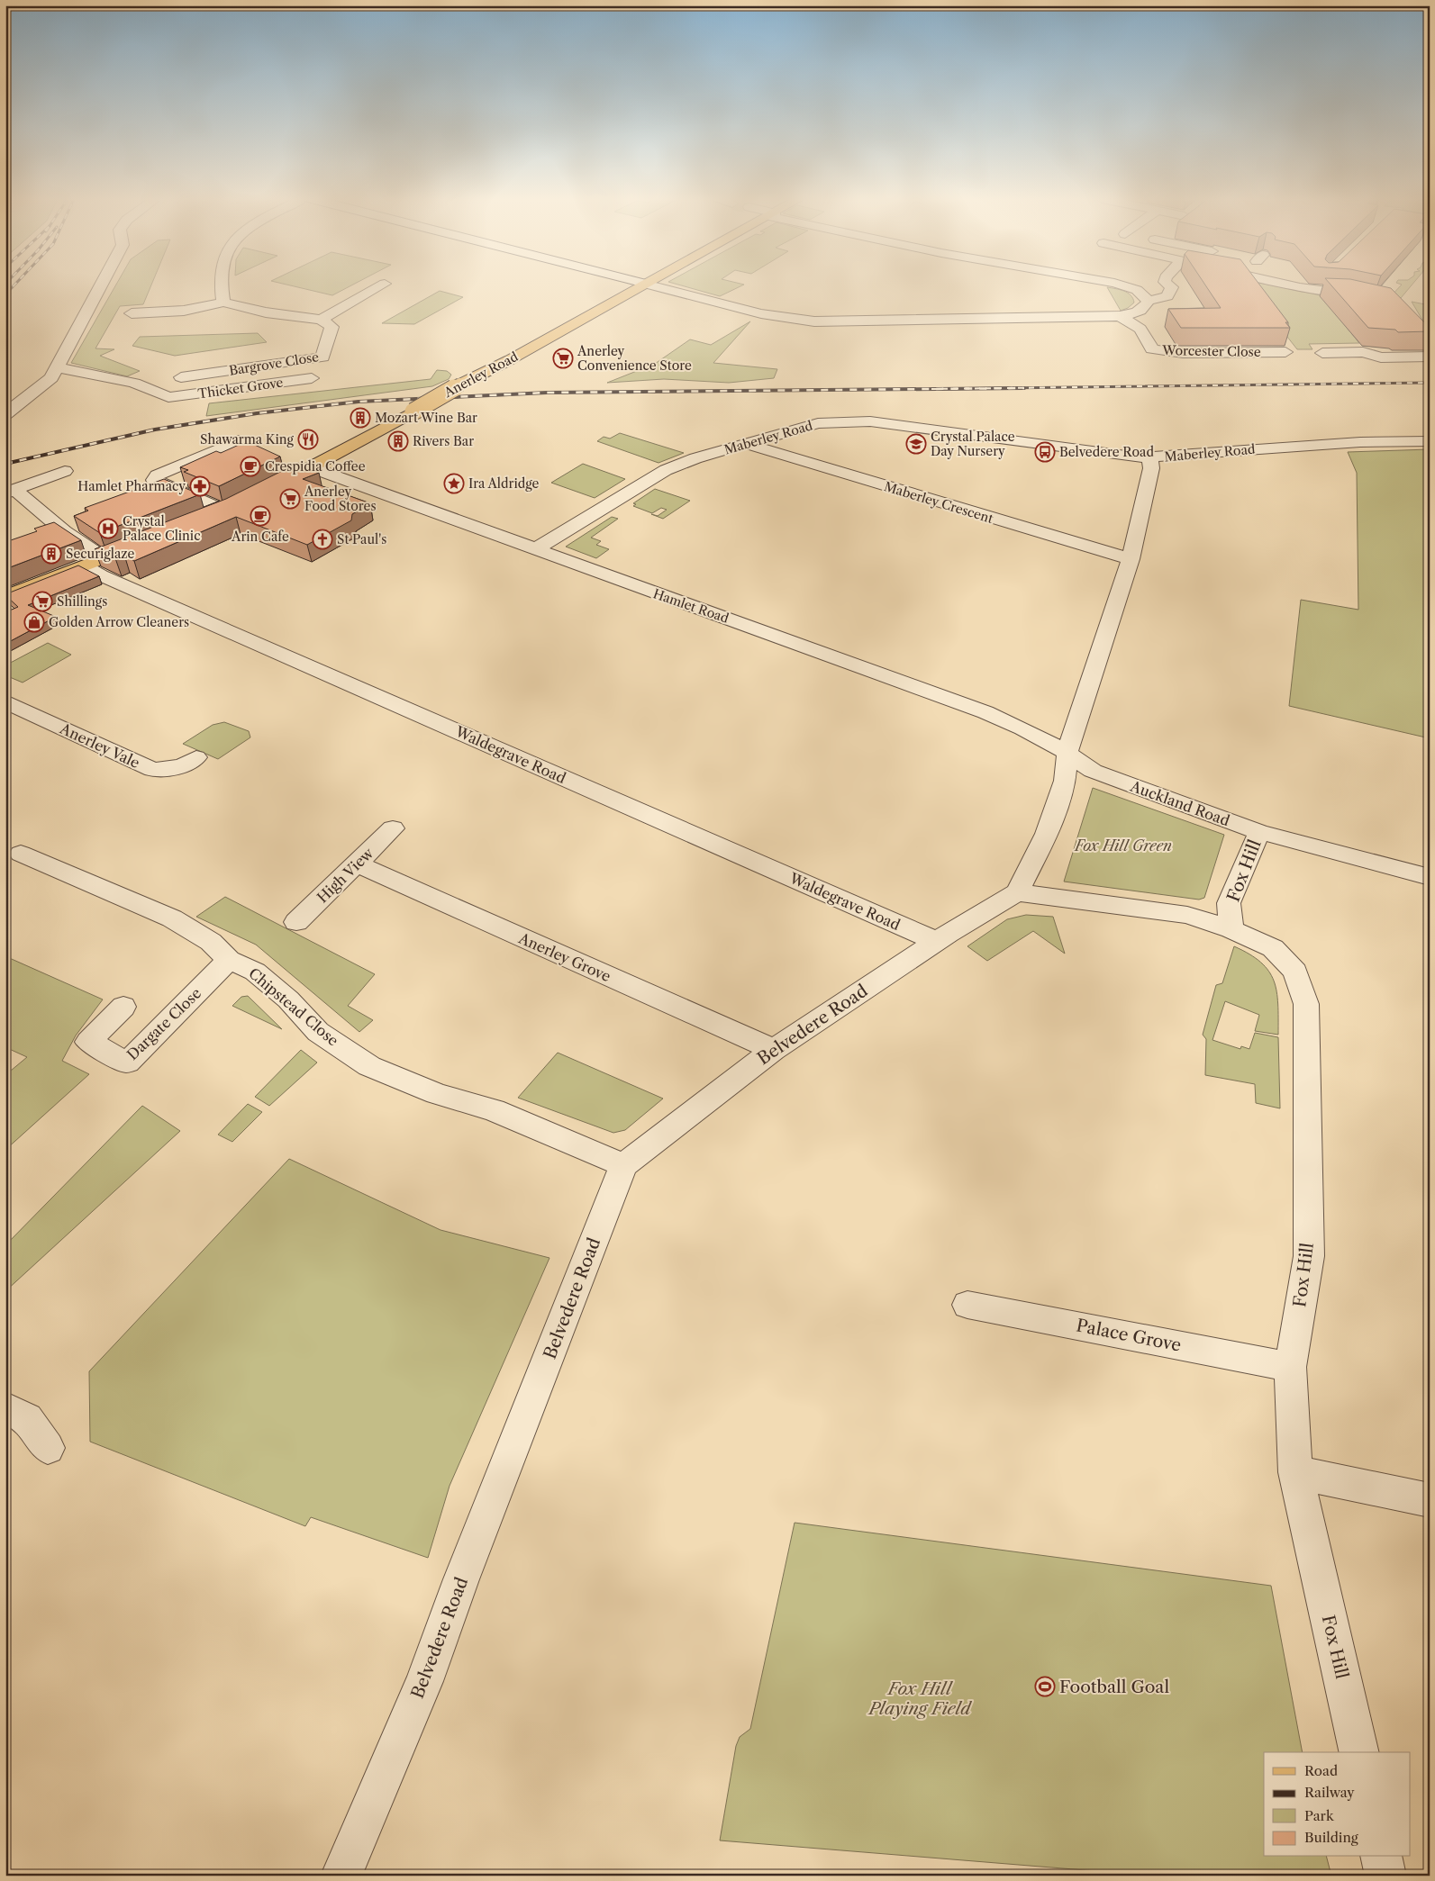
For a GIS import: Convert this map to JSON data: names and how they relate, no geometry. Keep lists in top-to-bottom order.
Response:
{
  "streets": {
    "main road": ["Anerley Road"],
    "street": [
      "Worcester Close",
      "Bargrove Close",
      "Thicket Grove",
      "Maberley Road",
      "Maberley Crescent",
      "Hamlet Road",
      "Anerley Vale",
      "Waldegrave Road",
      "Auckland Road",
      "Fox Hill",
      "High View",
      "Anerley Grove",
      "Chipstead Close",
      "Dargate Close",
      "Belvedere Road",
      "Palace Grove"
    ]
  },
  "crossings": [
    ["Anerley Road", "Hamlet Road"],
    ["Maberley Road", "Maberley Crescent"],
    ["Maberley Road", "Hamlet Road"],
    ["Hamlet Road", "Auckland Road"],
    ["Waldegrave Road", "Belvedere Road"],
    ["Auckland Road", "Fox Hill"],
    ["Fox Hill", "Palace Grove"],
    ["High View", "Anerley Grove"],
    ["Anerley Grove", "Belvedere Road"],
    ["Chipstead Close", "Dargate Close"],
    ["Chipstead Close", "Belvedere Road"]
  ],
  "parks": ["Fox Hill Green", "Fox Hill Playing Field"],
  "places": {
    "supermarket": ["Anerley Convenience Store", "Anerley Food Stores", "Shillings"],
    "building": ["Mozart Wine Bar", "Rivers Bar", "Securiglaze"],
    "restaurant": ["Shawarma King"],
    "school or university": ["Crystal Palace Day Nursery"],
    "bus stop": ["Belvedere Road"],
    "cafe": ["Crespidia Coffee", "Arin Cafe"],
    "place": ["Ira Aldridge"],
    "pharmacy": ["Hamlet Pharmacy"],
    "hospital": ["Crystal Palace Clinic"],
    "church": ["St Paul's"],
    "shop": ["Golden Arrow Cleaners"],
    "sports": ["Football Goal"]
  },
  "legend": [
    "Road",
    "Railway",
    "Park",
    "Building"
  ]
}
